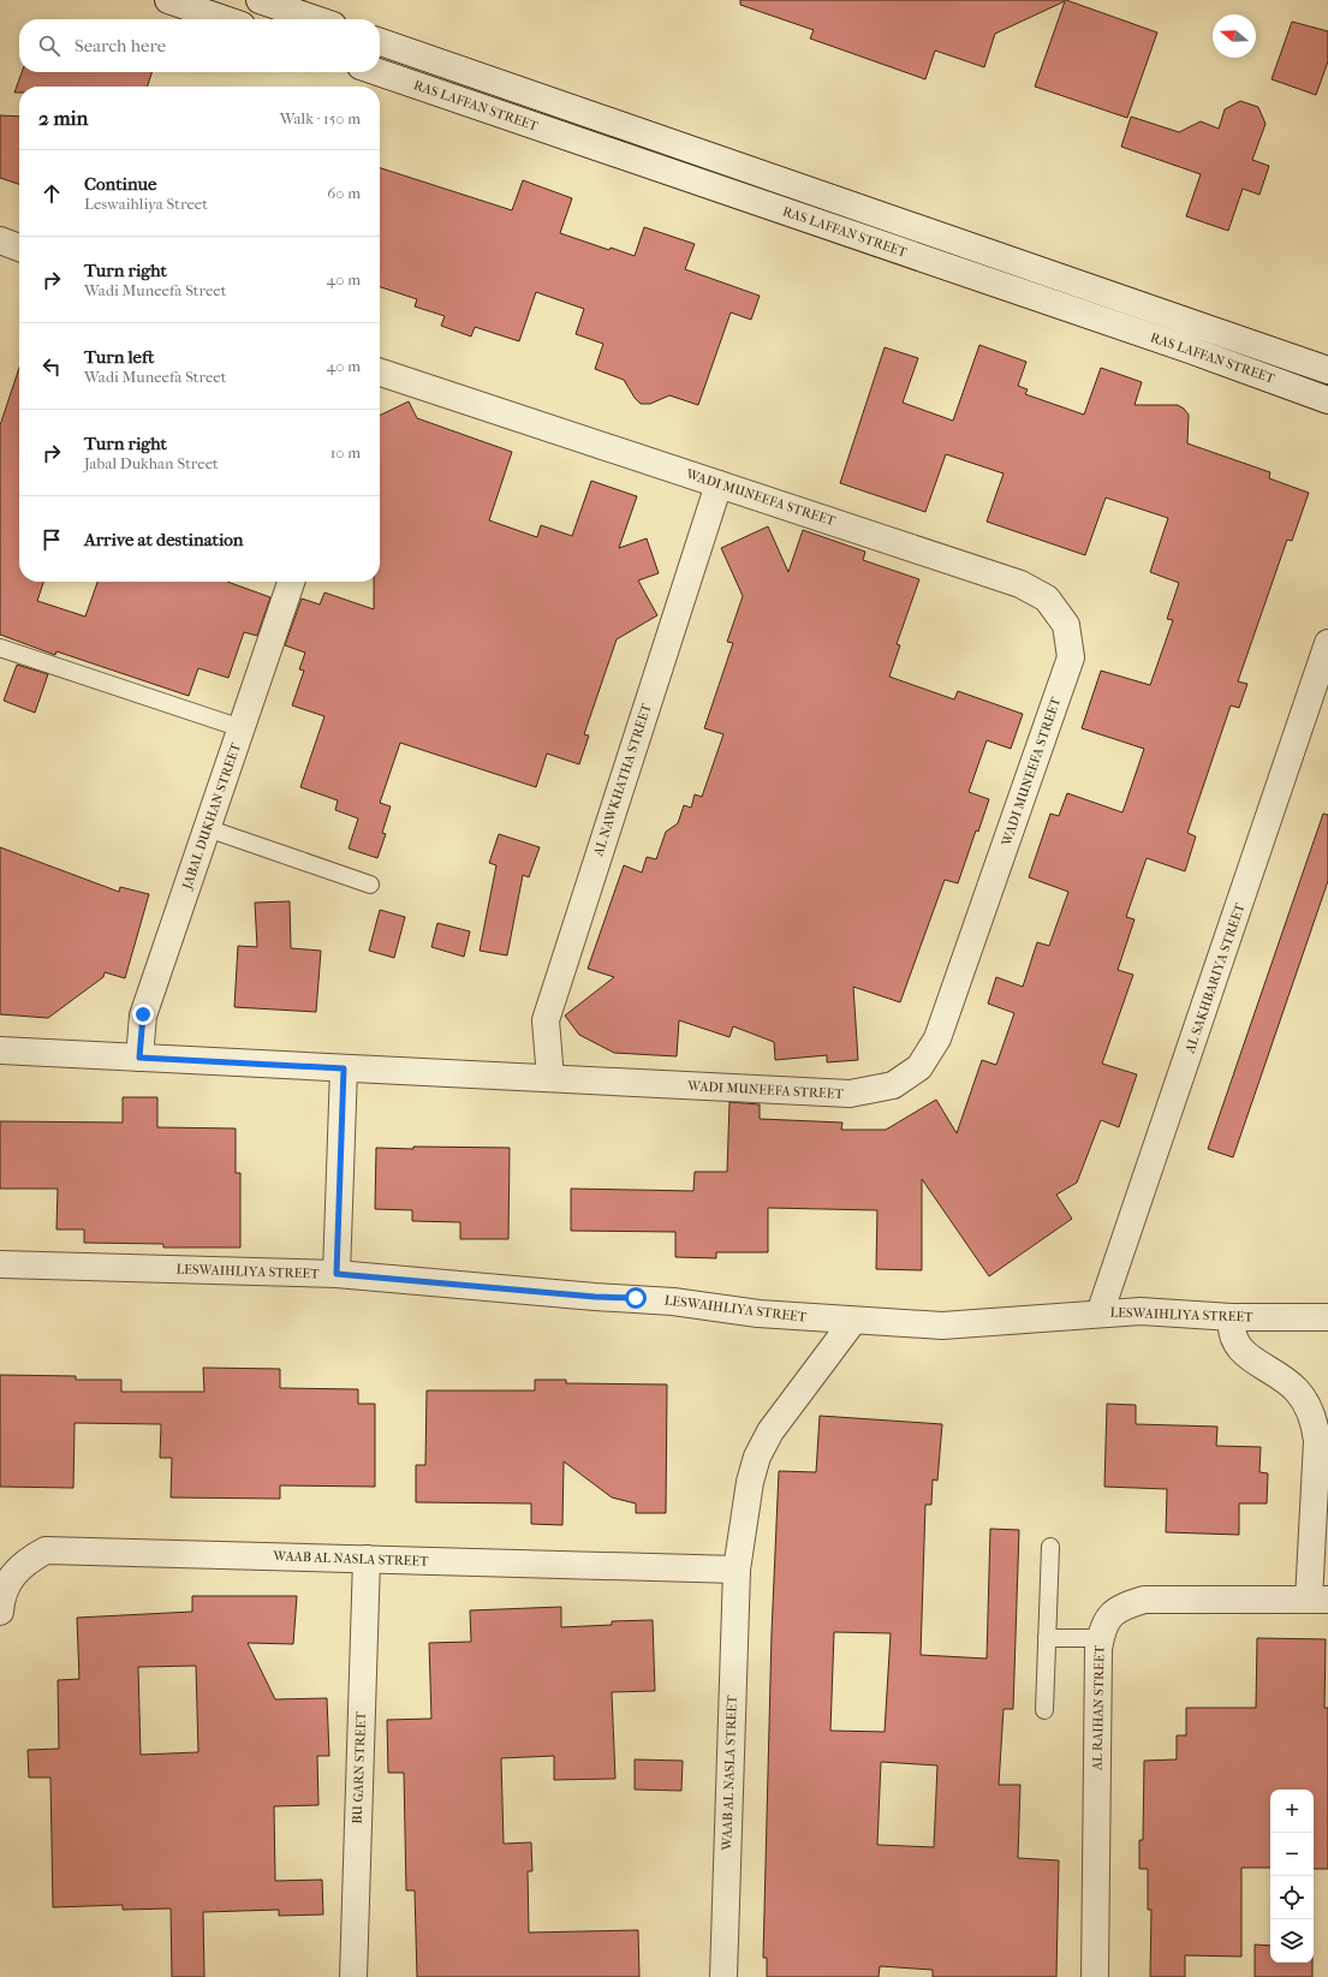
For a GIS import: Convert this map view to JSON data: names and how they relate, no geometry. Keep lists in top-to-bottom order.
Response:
{
  "streets": {
    "street": [
      "RAS LAFFAN STREET",
      "WADI MUNEEFA STREET",
      "AL NAWKHATHA STREET",
      "JABAL DUKHAN STREET",
      "AL SAKHBARIYA STREET",
      "LESWAIHLIYA STREET",
      "WAAB AL NASLA STREET",
      "AL RAIHAN STREET",
      "BU GARN STREET"
    ]
  },
  "crossings": [
    ["WADI MUNEEFA STREET", "AL NAWKHATHA STREET"],
    ["WADI MUNEEFA STREET", "JABAL DUKHAN STREET"],
    ["AL SAKHBARIYA STREET", "LESWAIHLIYA STREET"],
    ["LESWAIHLIYA STREET", "WAAB AL NASLA STREET"],
    ["LESWAIHLIYA STREET", "AL RAIHAN STREET"],
    ["WAAB AL NASLA STREET", "BU GARN STREET"]
  ],
  "north": "left",
  "page": {
    "search": "Search here",
    "heading": ["2 min", "Walk · 150 m"],
    "list": [
      ["Continue", "Leswaihliya Street", "60 m"],
      ["Turn right", "Wadi Muneefa Street", "40 m"],
      ["Turn left", "Wadi Muneefa Street", "40 m"],
      ["Turn right", "Jabal Dukhan Street", "10 m"],
      "Arrive at destination"
    ],
    "map_buttons": ["+", "−"]
  }
}
